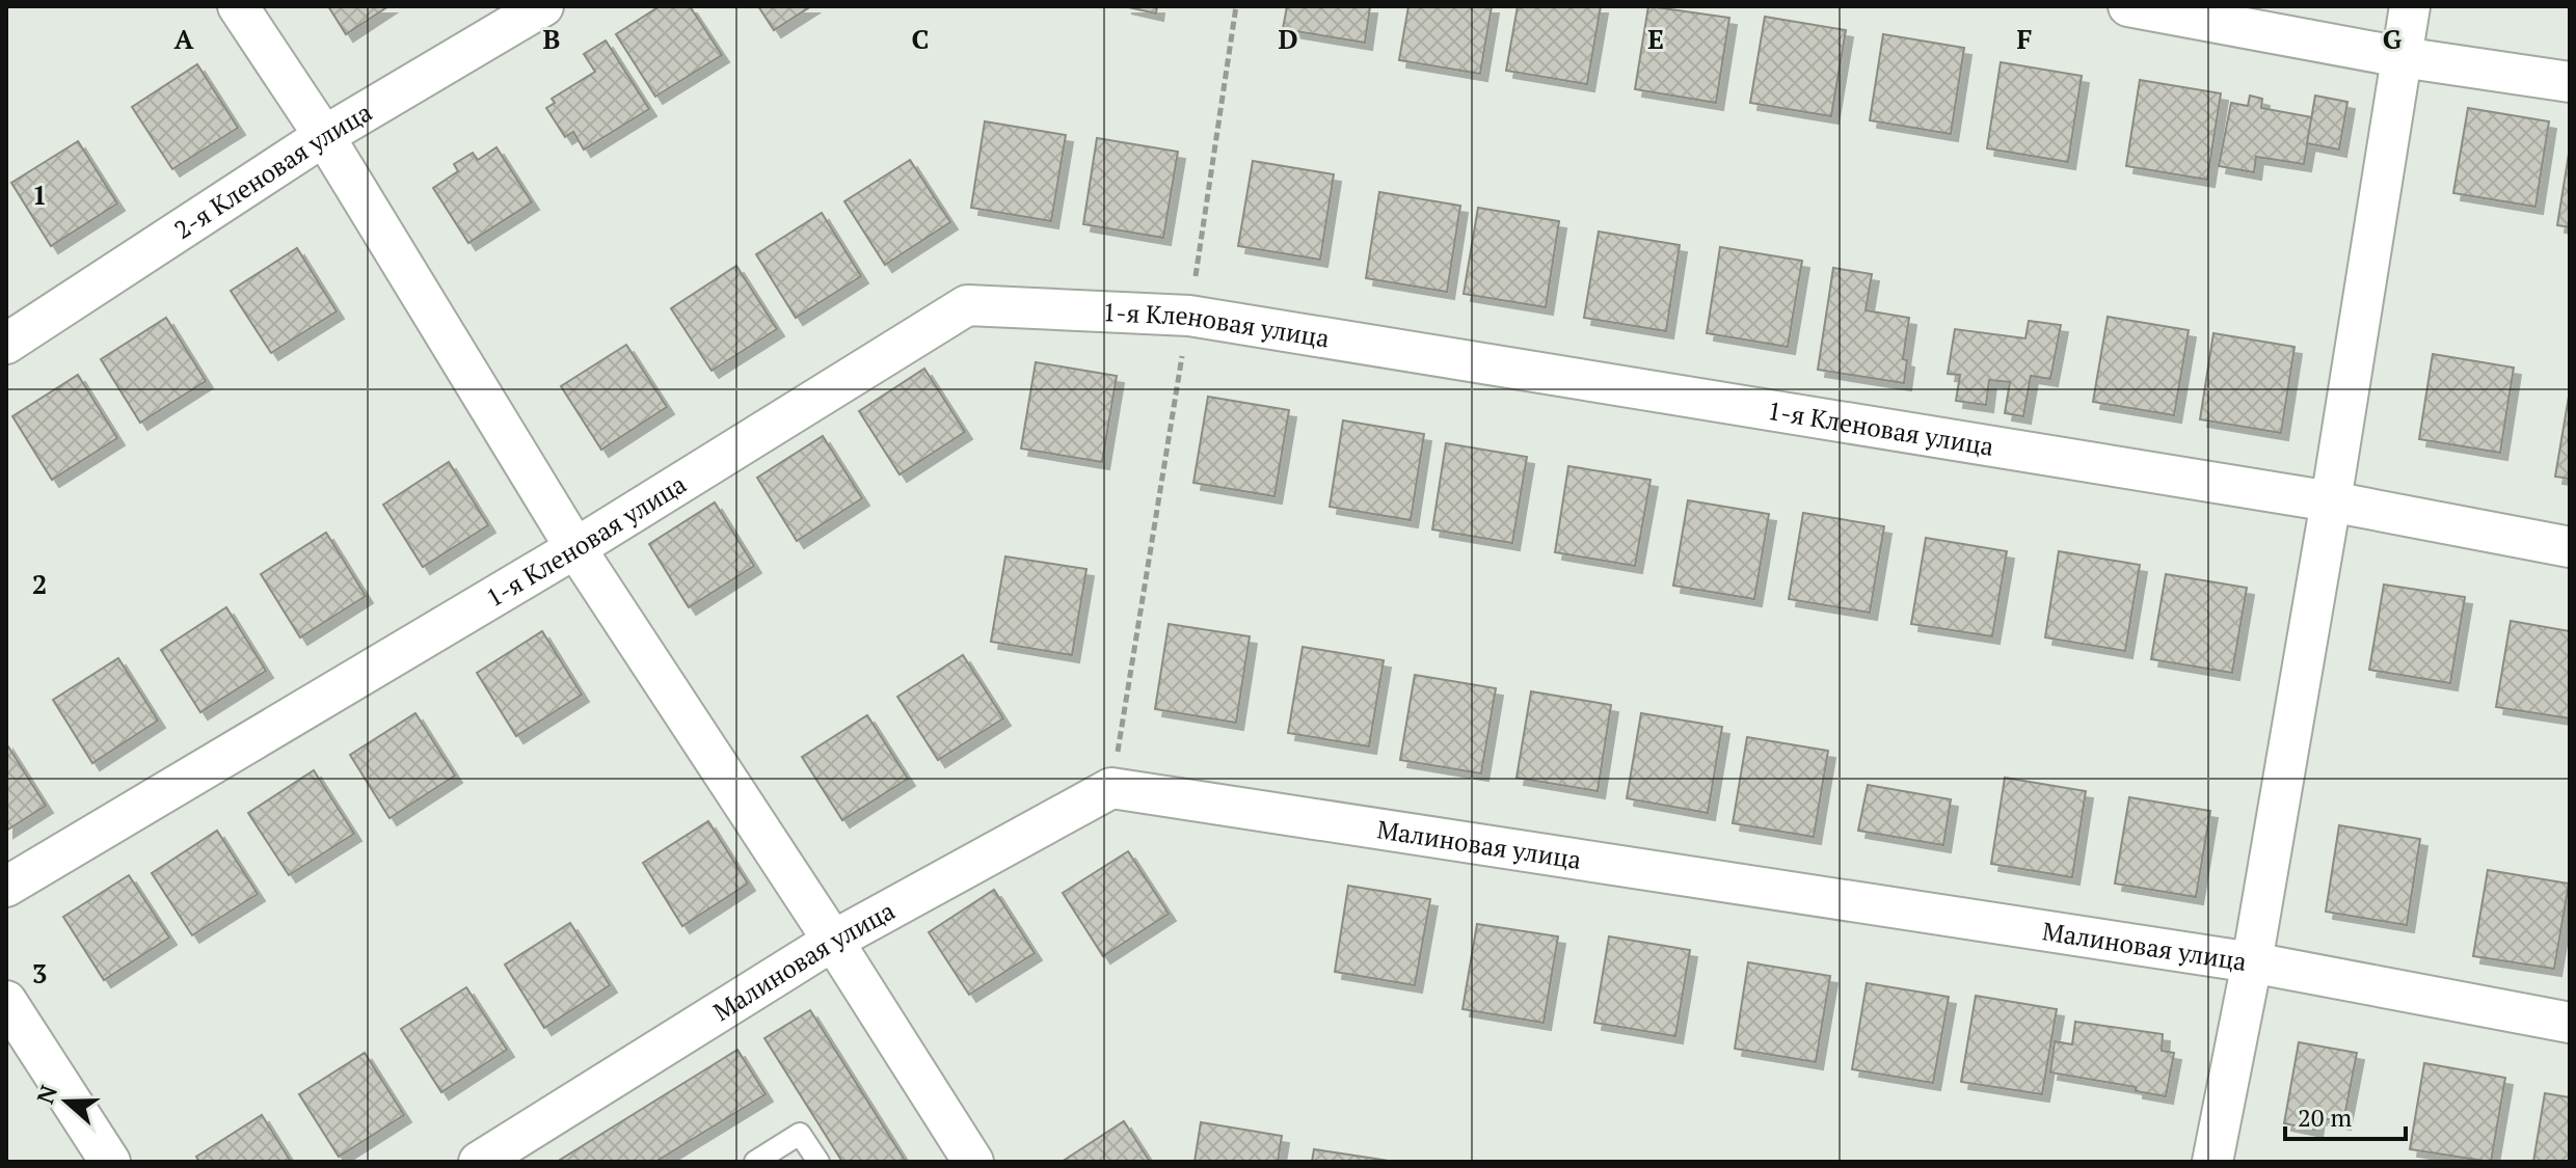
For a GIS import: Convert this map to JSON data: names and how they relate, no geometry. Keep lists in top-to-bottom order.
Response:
{
  "streets": {
    "street": ["2-я Кленовая улица", "1-я Кленовая улица", "Малиновая улица"]
  },
  "scale_bar": "20 m",
  "north": "left",
  "grid": {
    "columns": [
      "A",
      "B",
      "C",
      "D",
      "E",
      "F",
      "G"
    ],
    "rows": ["1", "2", "3"]
  }
}
